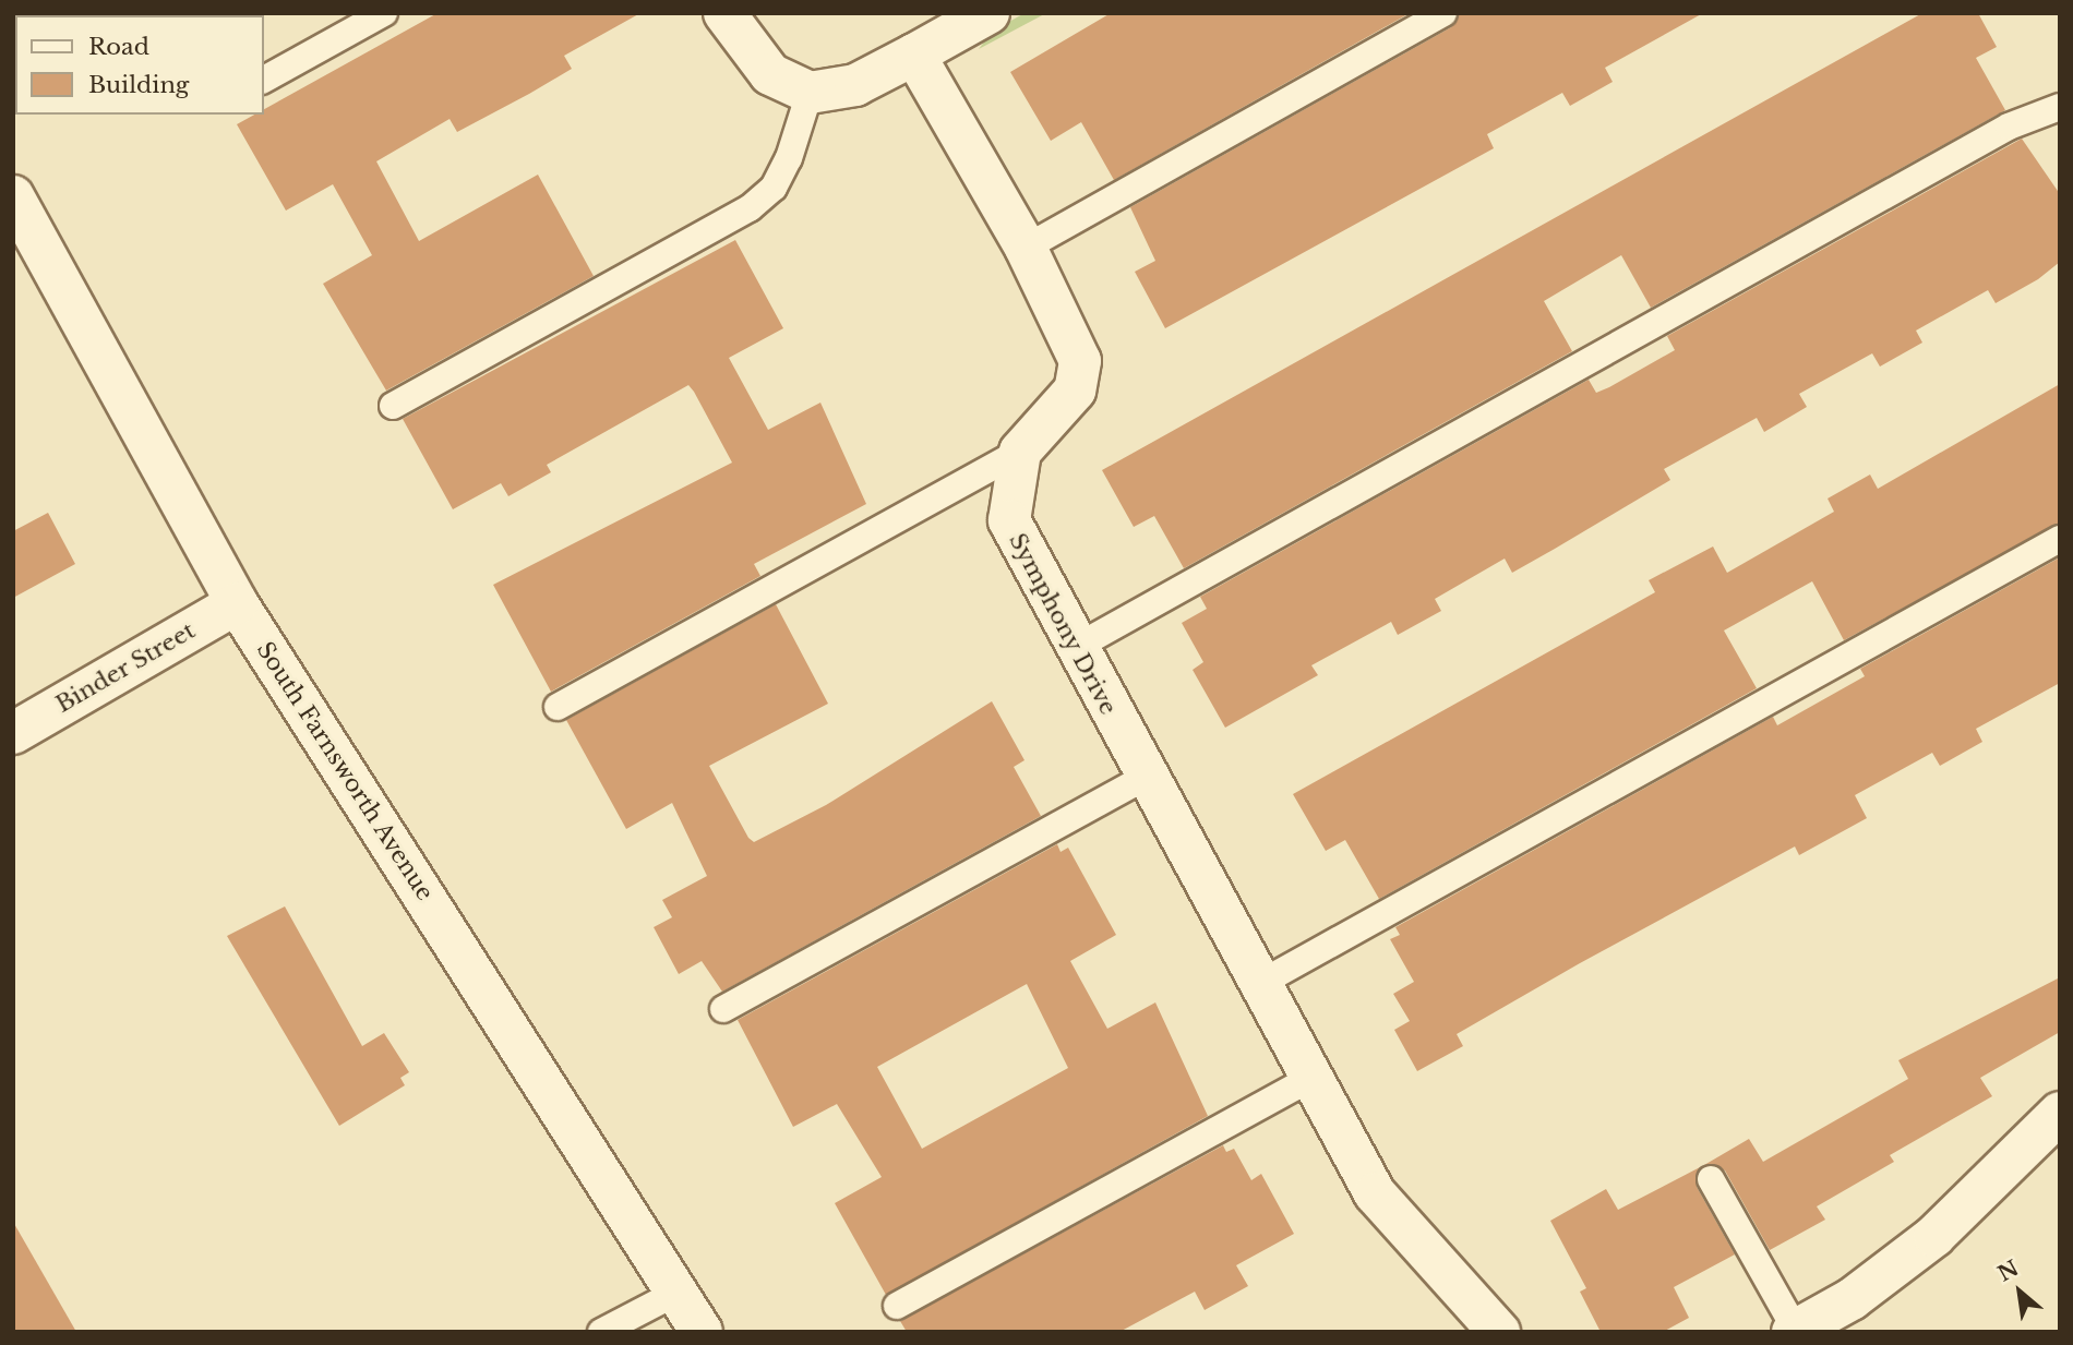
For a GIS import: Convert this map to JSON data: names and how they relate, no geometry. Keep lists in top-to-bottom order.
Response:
{
  "streets": {
    "street": ["Symphony Drive", "Binder Street", "South Farnsworth Avenue"]
  },
  "crossings": [
    ["Binder Street", "South Farnsworth Avenue"]
  ],
  "legend": ["Road", "Building"],
  "north": "top left"
}
